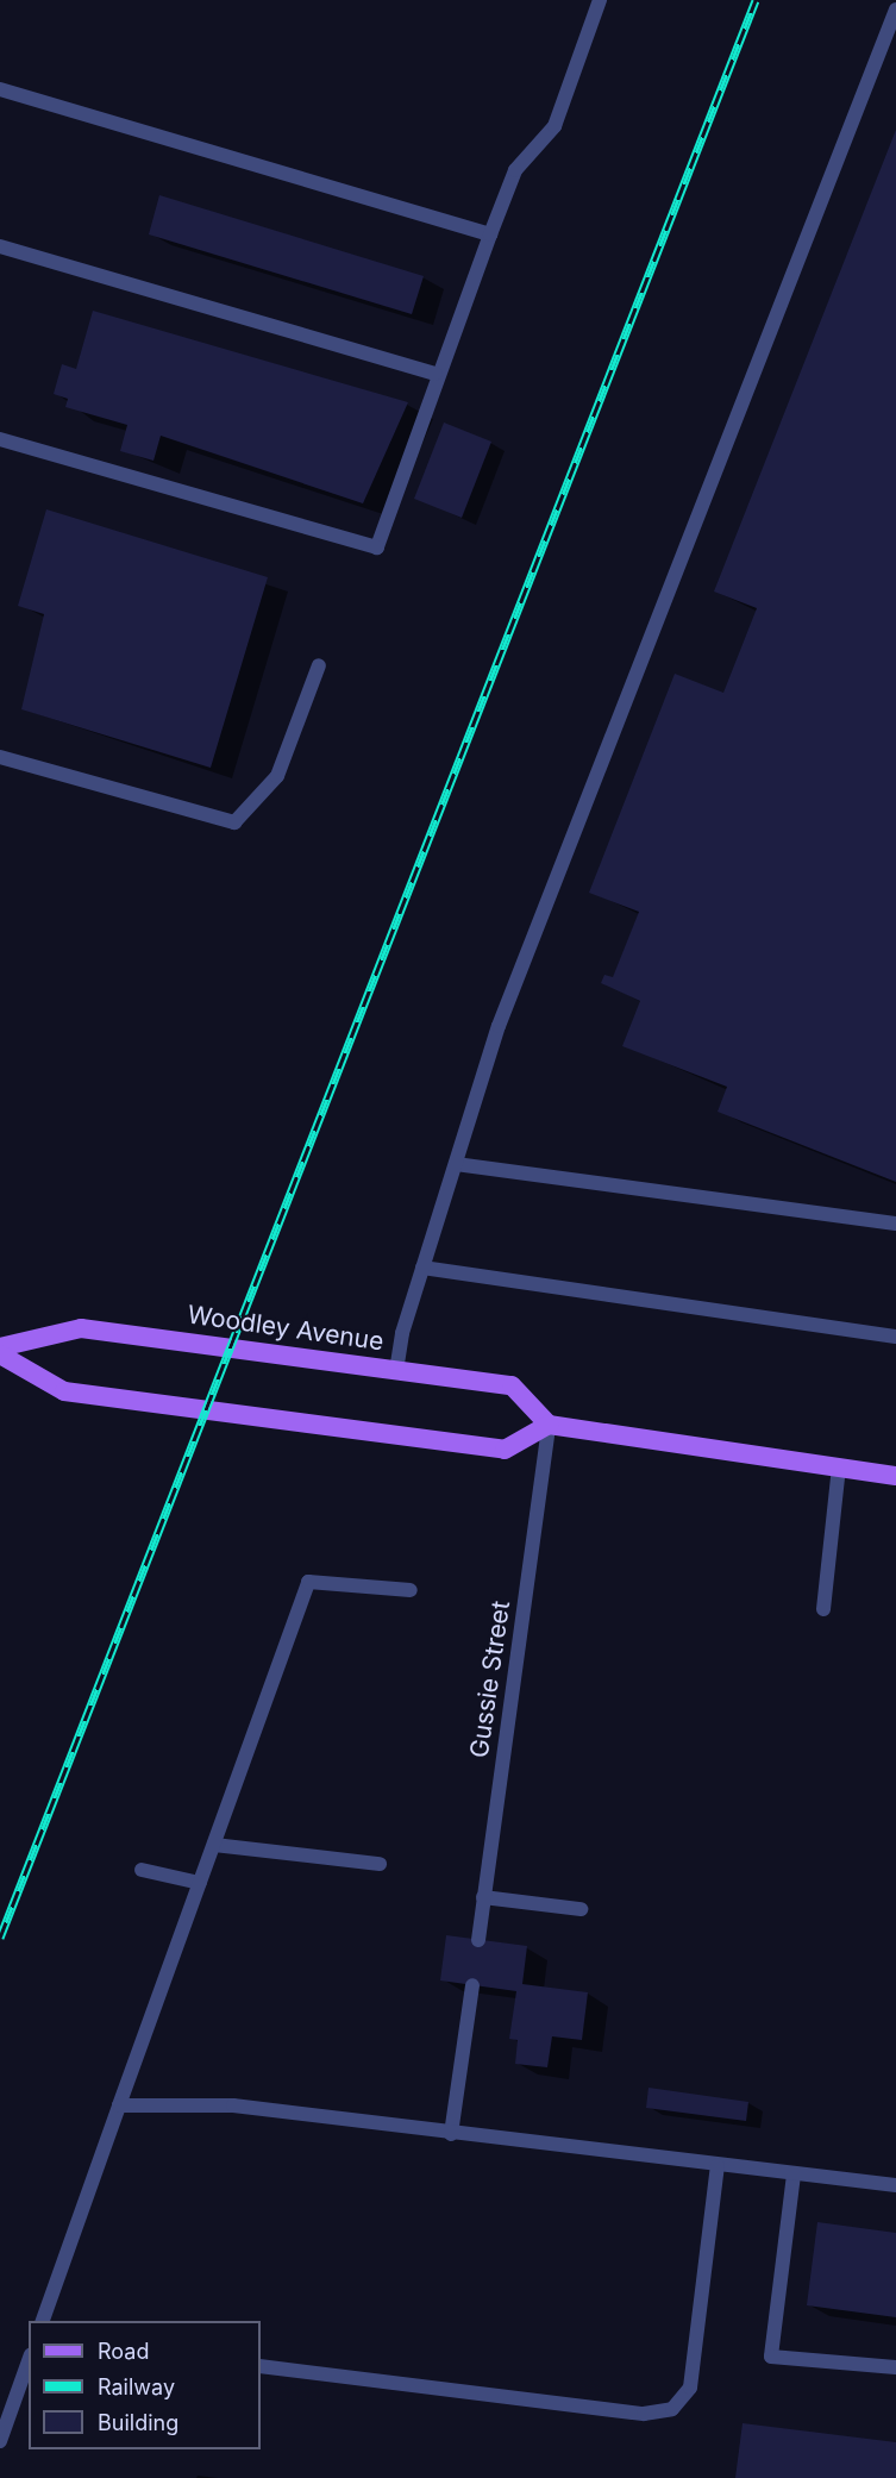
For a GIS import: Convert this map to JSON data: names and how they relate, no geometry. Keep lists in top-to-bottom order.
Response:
{
  "streets": {
    "main road": ["Woodley Avenue"],
    "lane": ["Gussie Street"]
  },
  "crossings": [
    ["Woodley Avenue", "Gussie Street"]
  ],
  "legend": ["Road", "Railway", "Building"]
}
